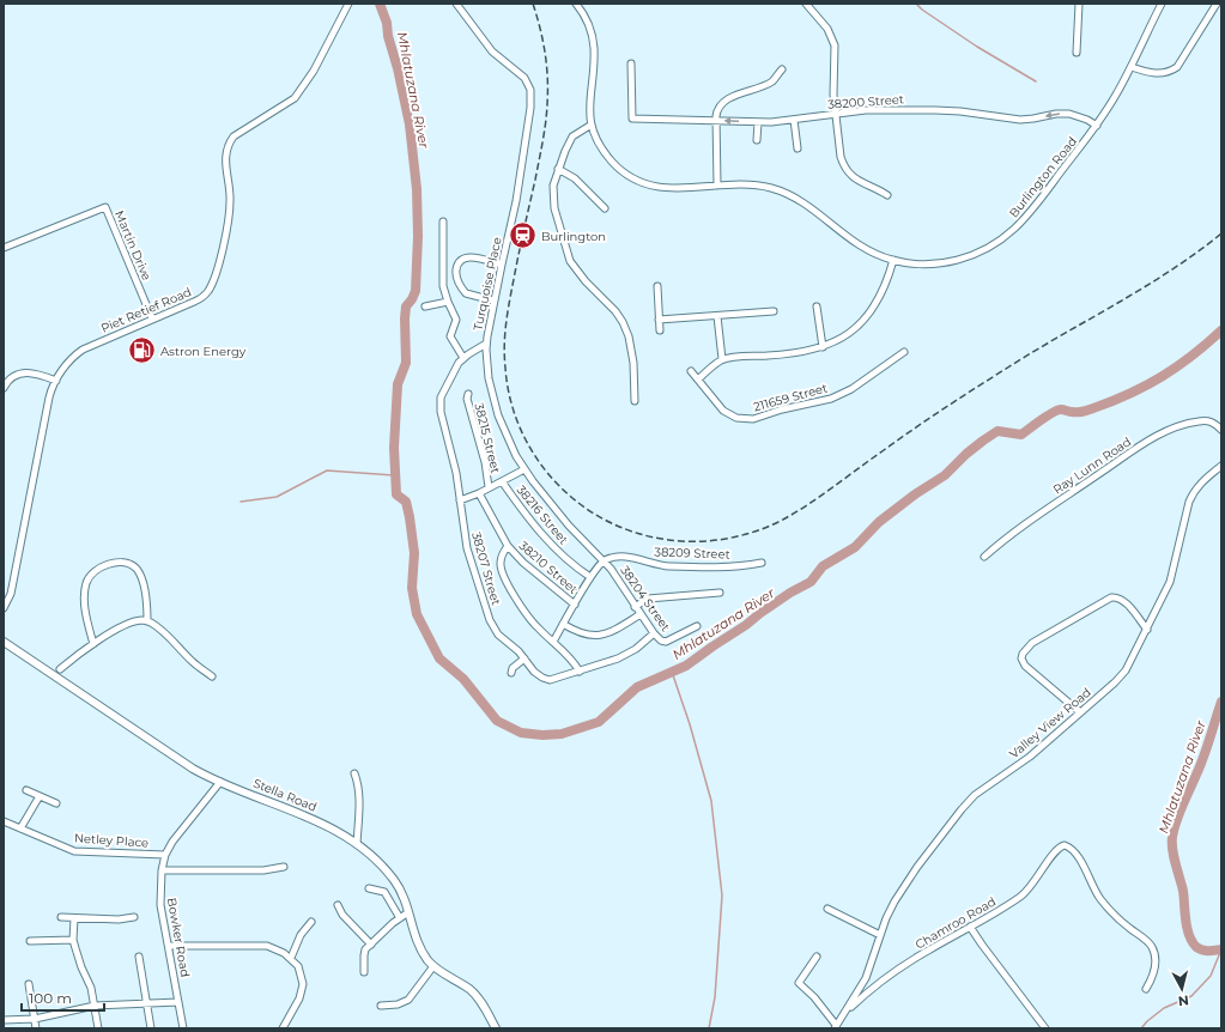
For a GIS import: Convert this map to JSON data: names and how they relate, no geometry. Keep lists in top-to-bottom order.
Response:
{
  "streets": {
    "main road": ["Stella Road"],
    "street": [
      "38200 Street",
      "Burlington Road",
      "Martin Drive",
      "Turquoise Place",
      "Piet Retief Road",
      "211659 Street",
      "38215 Street",
      "Ray Lunn Road",
      "38216 Street",
      "38209 Street",
      "38210 Street",
      "38207 Street",
      "38204 Street",
      "Valley View Road",
      "Netley Place",
      "Chamroo Road",
      "Bowker Road"
    ]
  },
  "crossings": [
    ["38200 Street", "Burlington Road"],
    ["Martin Drive", "Piet Retief Road"],
    ["Turquoise Place", "38209 Street"],
    ["Turquoise Place", "38207 Street"],
    ["Turquoise Place", "38204 Street"],
    ["38209 Street", "38204 Street"],
    ["38207 Street", "38204 Street"],
    ["Valley View Road", "Chamroo Road"],
    ["Stella Road", "Bowker Road"],
    ["Netley Place", "Bowker Road"]
  ],
  "one_way": ["38200 Street"],
  "water": ["Mhlatuzana River"],
  "places": {
    "station": ["Burlington"],
    "fuel station": ["Astron Energy"]
  },
  "scale_bar": "100 m",
  "north": "bottom"
}
